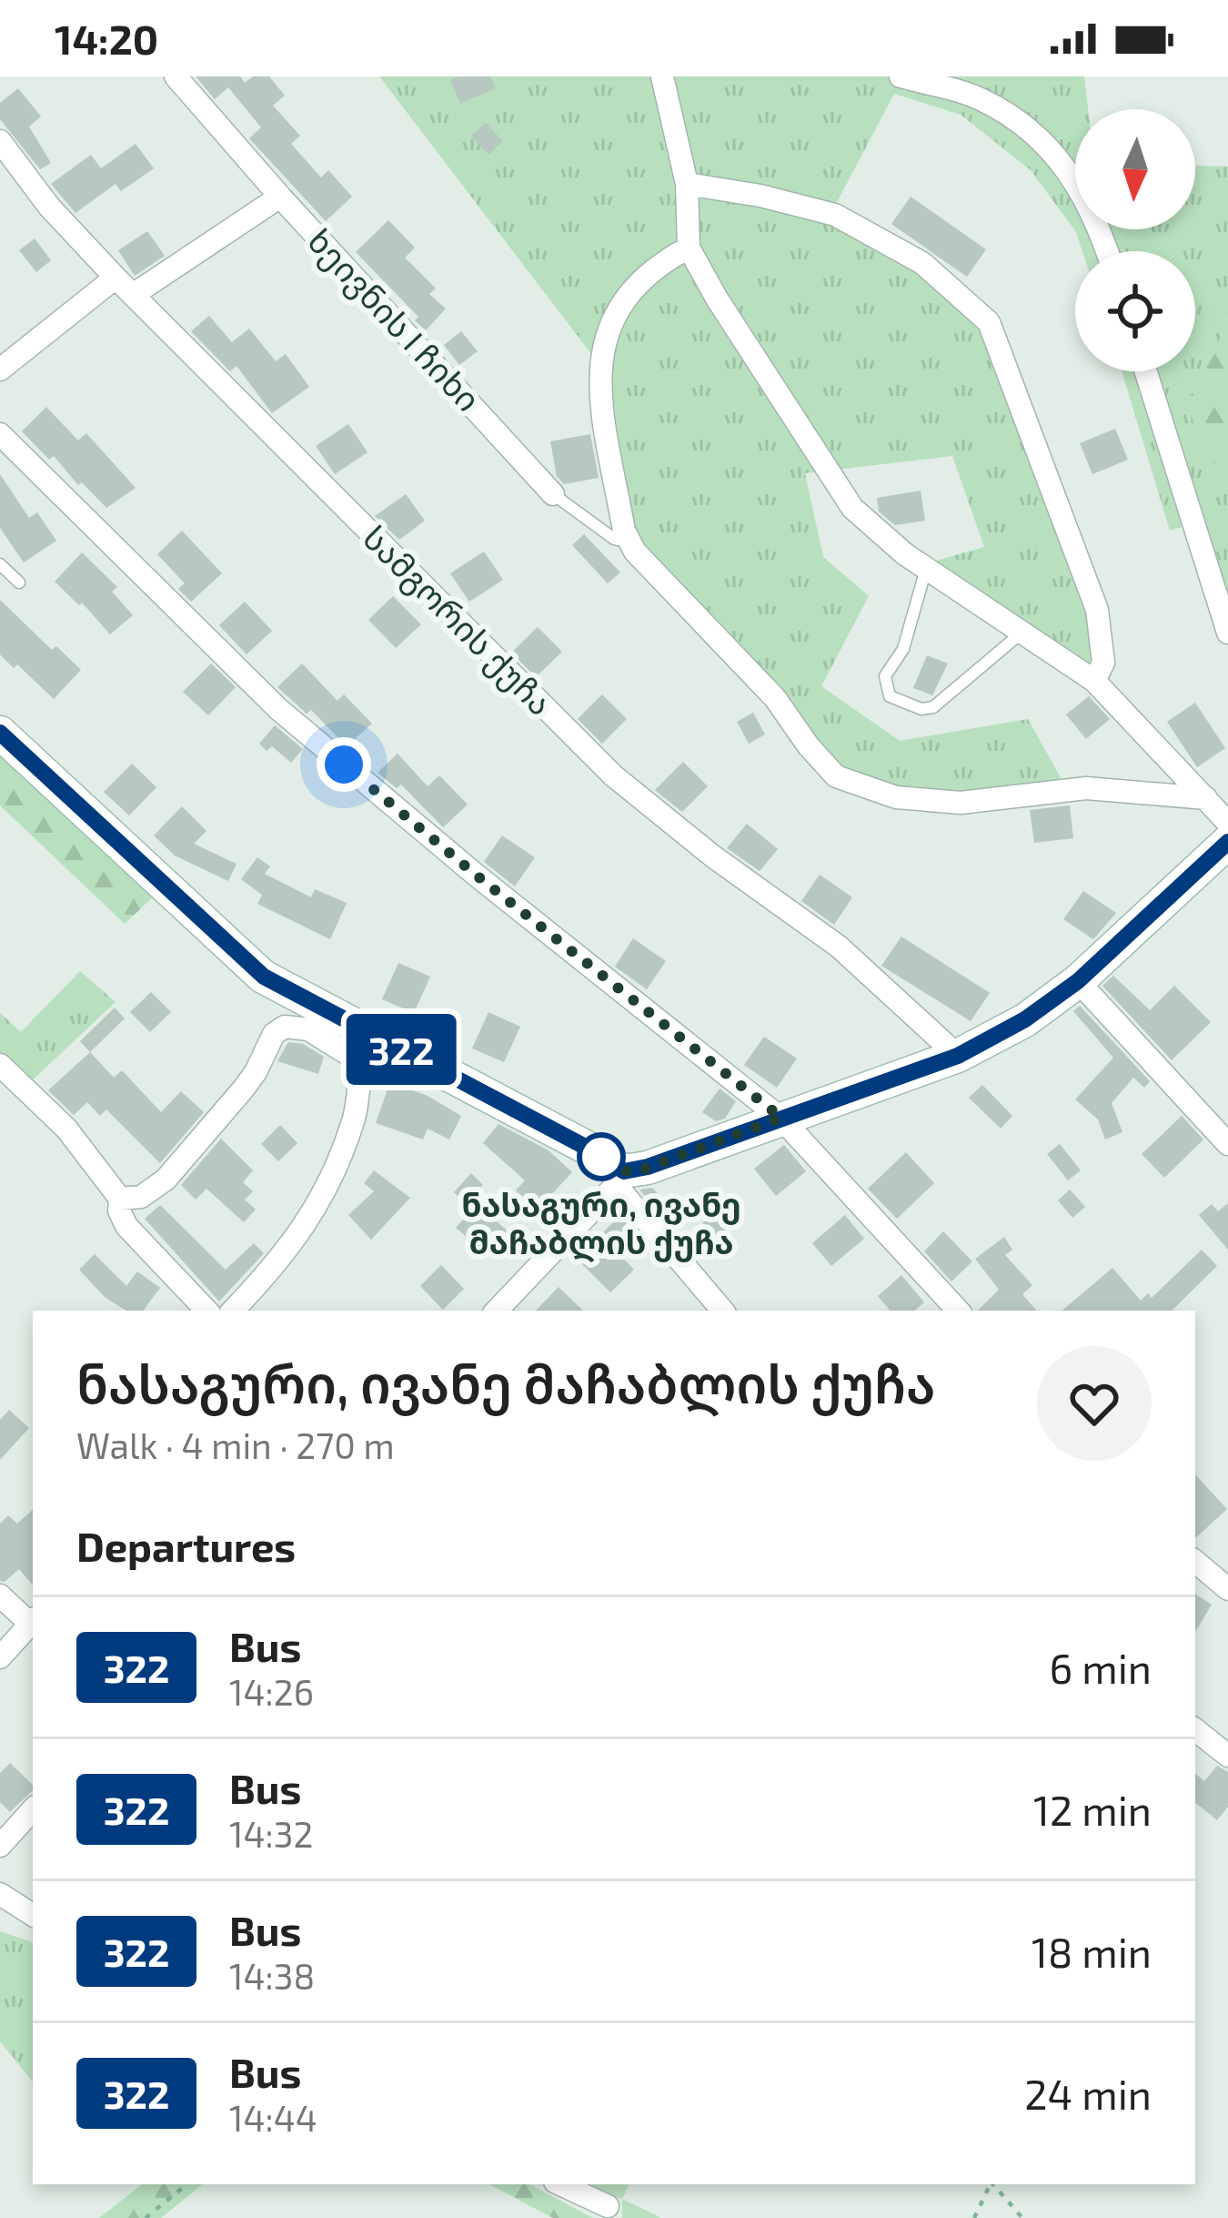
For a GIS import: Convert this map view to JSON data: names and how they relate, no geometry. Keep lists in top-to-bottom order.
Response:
{
  "streets": {
    "street": ["ხეივნის I ჩიხი", "სამგორის ქუჩა"]
  },
  "places": ["ნასაგური, ივანე მაჩაბლის ქუჩა"],
  "lines": ["bus line 322"],
  "north": "bottom",
  "page": {
    "status": "14:20",
    "on_map": "322",
    "heading": [
      ["ნასაგური, ივანე მაჩაბლის ქუჩა", "Walk · 4 min · 270 m"],
      "Departures"
    ],
    "list": [
      {
        "mark": "322",
        "name": "Bus",
        "note": "14:26",
        "value": "6 min"
      },
      {
        "mark": "322",
        "name": "Bus",
        "note": "14:32",
        "value": "12 min"
      },
      {
        "mark": "322",
        "name": "Bus",
        "note": "14:38",
        "value": "18 min"
      },
      {
        "mark": "322",
        "name": "Bus",
        "note": "14:44",
        "value": "24 min"
      }
    ]
  }
}
